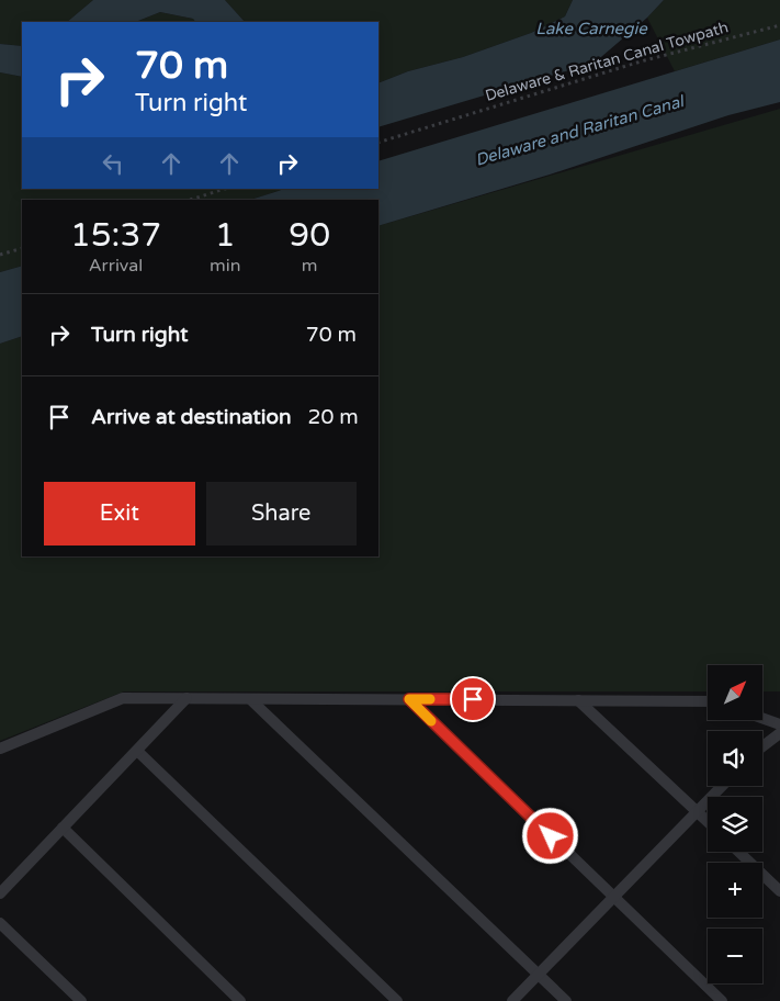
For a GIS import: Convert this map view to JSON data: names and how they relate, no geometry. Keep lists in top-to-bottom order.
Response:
{
  "streets": {
    "path": ["Delaware & Raritan Canal Towpath"]
  },
  "water": ["Lake Carnegie", "Delaware and Raritan Canal"],
  "north": "top right",
  "page": {
    "turn": ["70 m", "Turn right"],
    "eta": [
      "15:37",
      "Arrival",
      "1",
      "min",
      "90",
      "m"
    ],
    "list": [
      {
        "name": "Turn right",
        "value": "70 m"
      },
      {
        "name": "Arrive at destination",
        "value": "20 m"
      }
    ],
    "buttons": ["Exit", "Share"],
    "map_buttons": ["+", "−"]
  }
}
